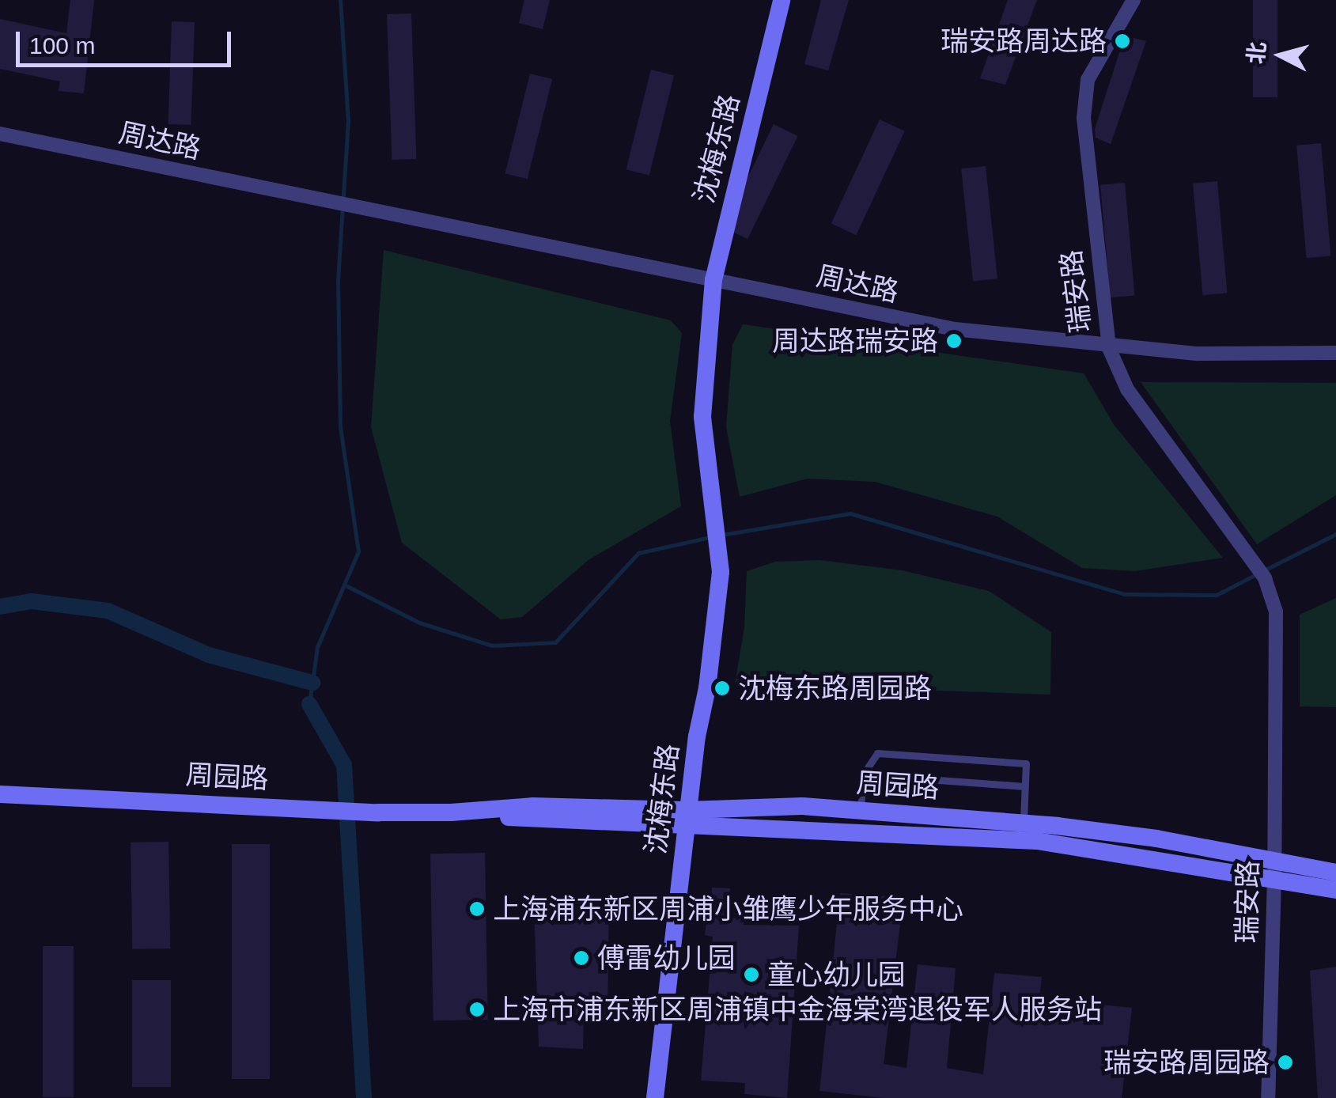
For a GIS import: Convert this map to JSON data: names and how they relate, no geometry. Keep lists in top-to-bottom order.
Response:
{
  "streets": {
    "street": [
      "周达路",
      "沈梅东路",
      "瑞安路",
      "周园路"
    ]
  },
  "crossings": [
    ["周达路", "沈梅东路"],
    ["周达路", "瑞安路"],
    ["沈梅东路", "周园路"],
    ["瑞安路", "周园路"]
  ],
  "places": [
    "瑞安路周达路",
    "周达路瑞安路",
    "沈梅东路周园路",
    "上海浦东新区周浦小雏鹰少年服务中心",
    "傅雷幼儿园",
    "童心幼儿园",
    "上海市浦东新区周浦镇中金海棠湾退役军人服务站",
    "瑞安路周园路"
  ],
  "scale_bar": "100 m",
  "north": "left"
}
